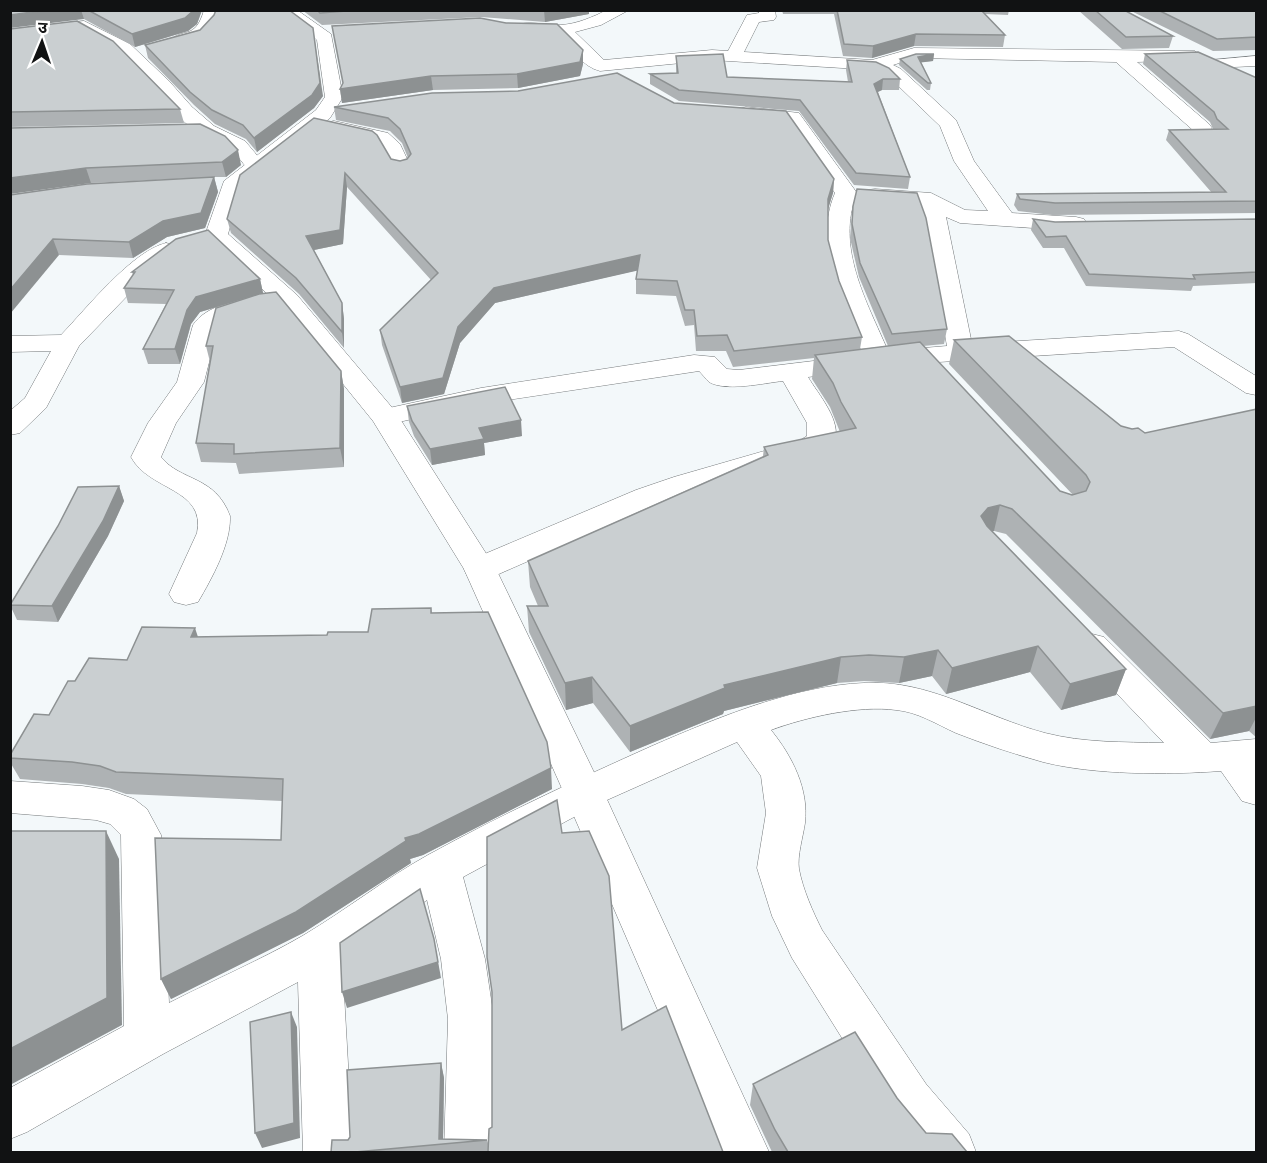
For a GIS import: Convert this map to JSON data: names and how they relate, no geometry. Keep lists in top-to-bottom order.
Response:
{
  "north": "top"
}
